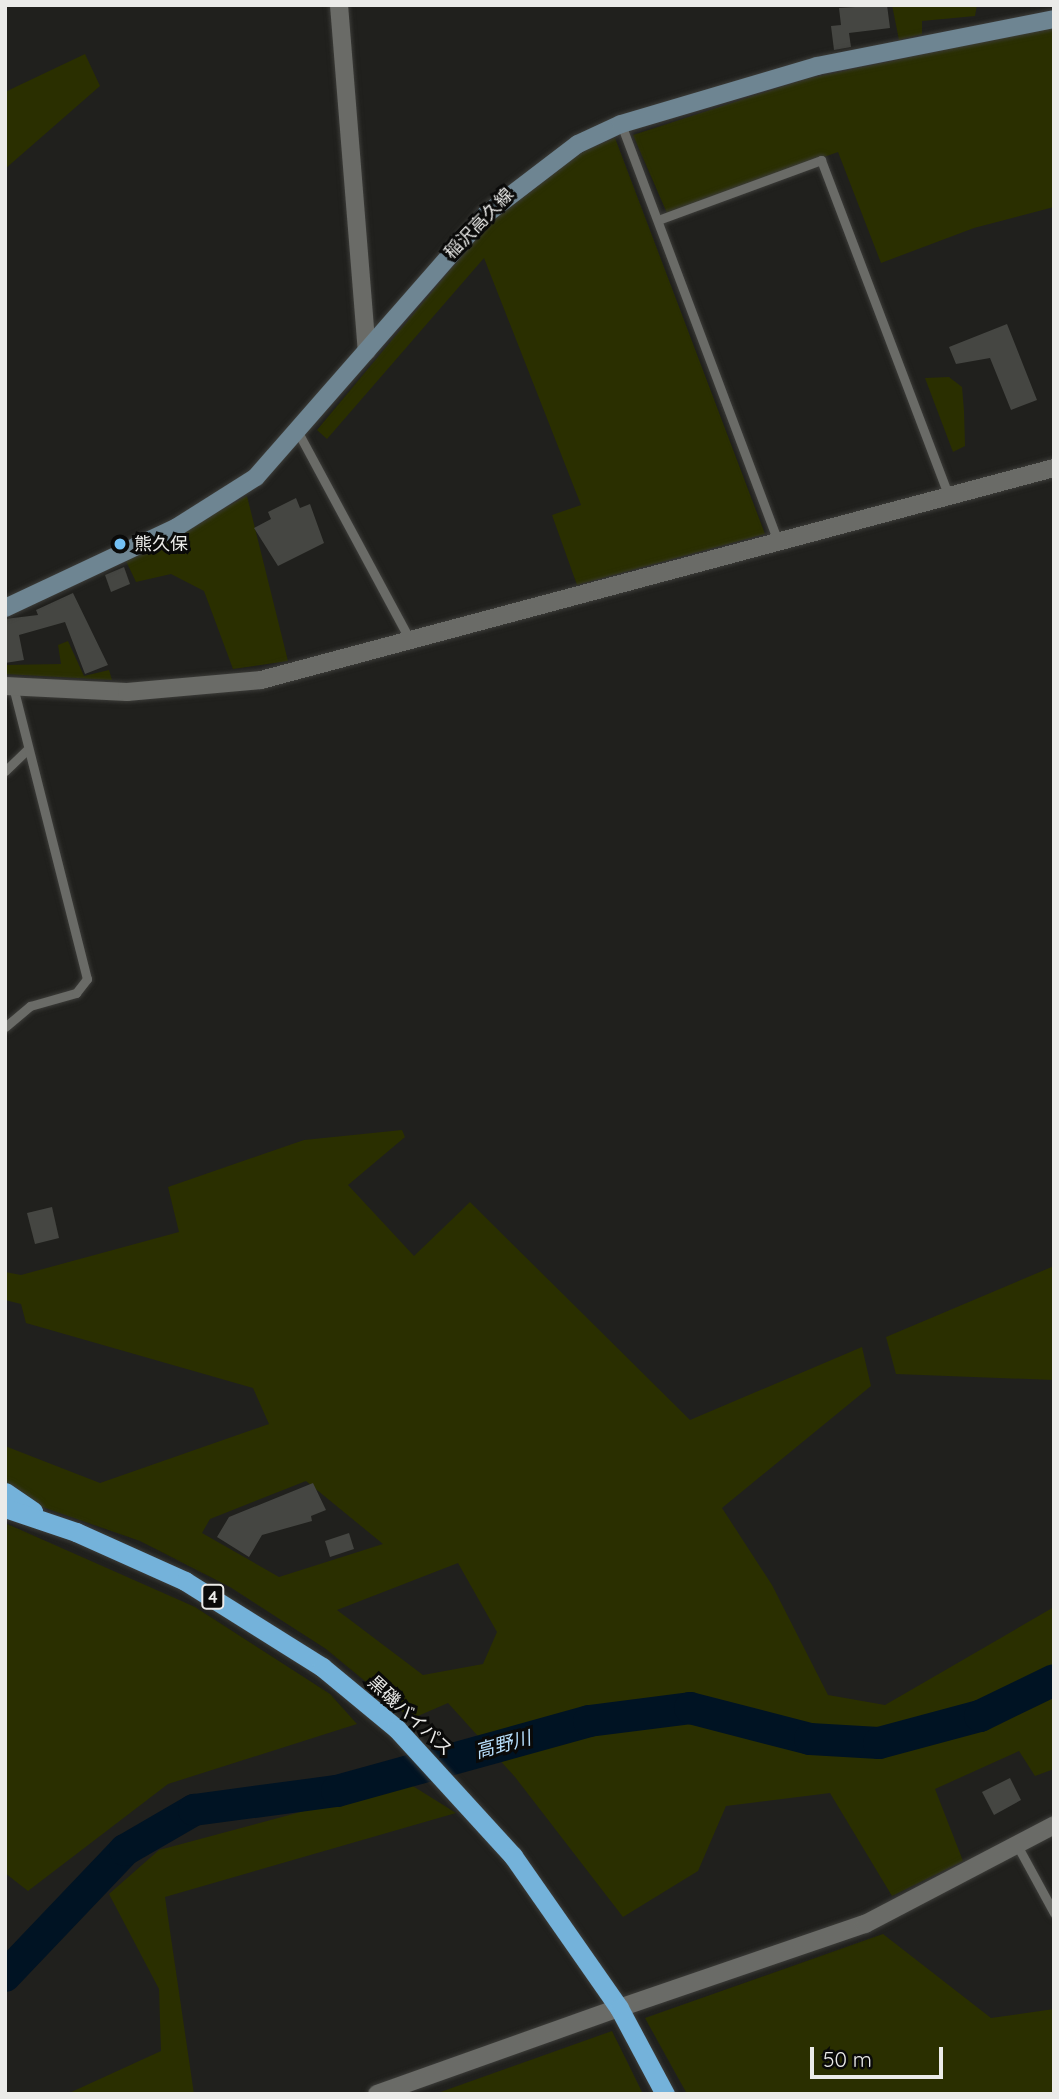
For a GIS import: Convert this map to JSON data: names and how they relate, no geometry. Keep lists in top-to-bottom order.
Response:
{
  "streets": {
    "highway": ["4", "黒磯バイパス"],
    "main road": ["稲沢高久線"]
  },
  "crossings": [
    ["4", "黒磯バイパス"]
  ],
  "water": ["高野川"],
  "places": ["熊久保"],
  "scale_bar": "50 m"
}
